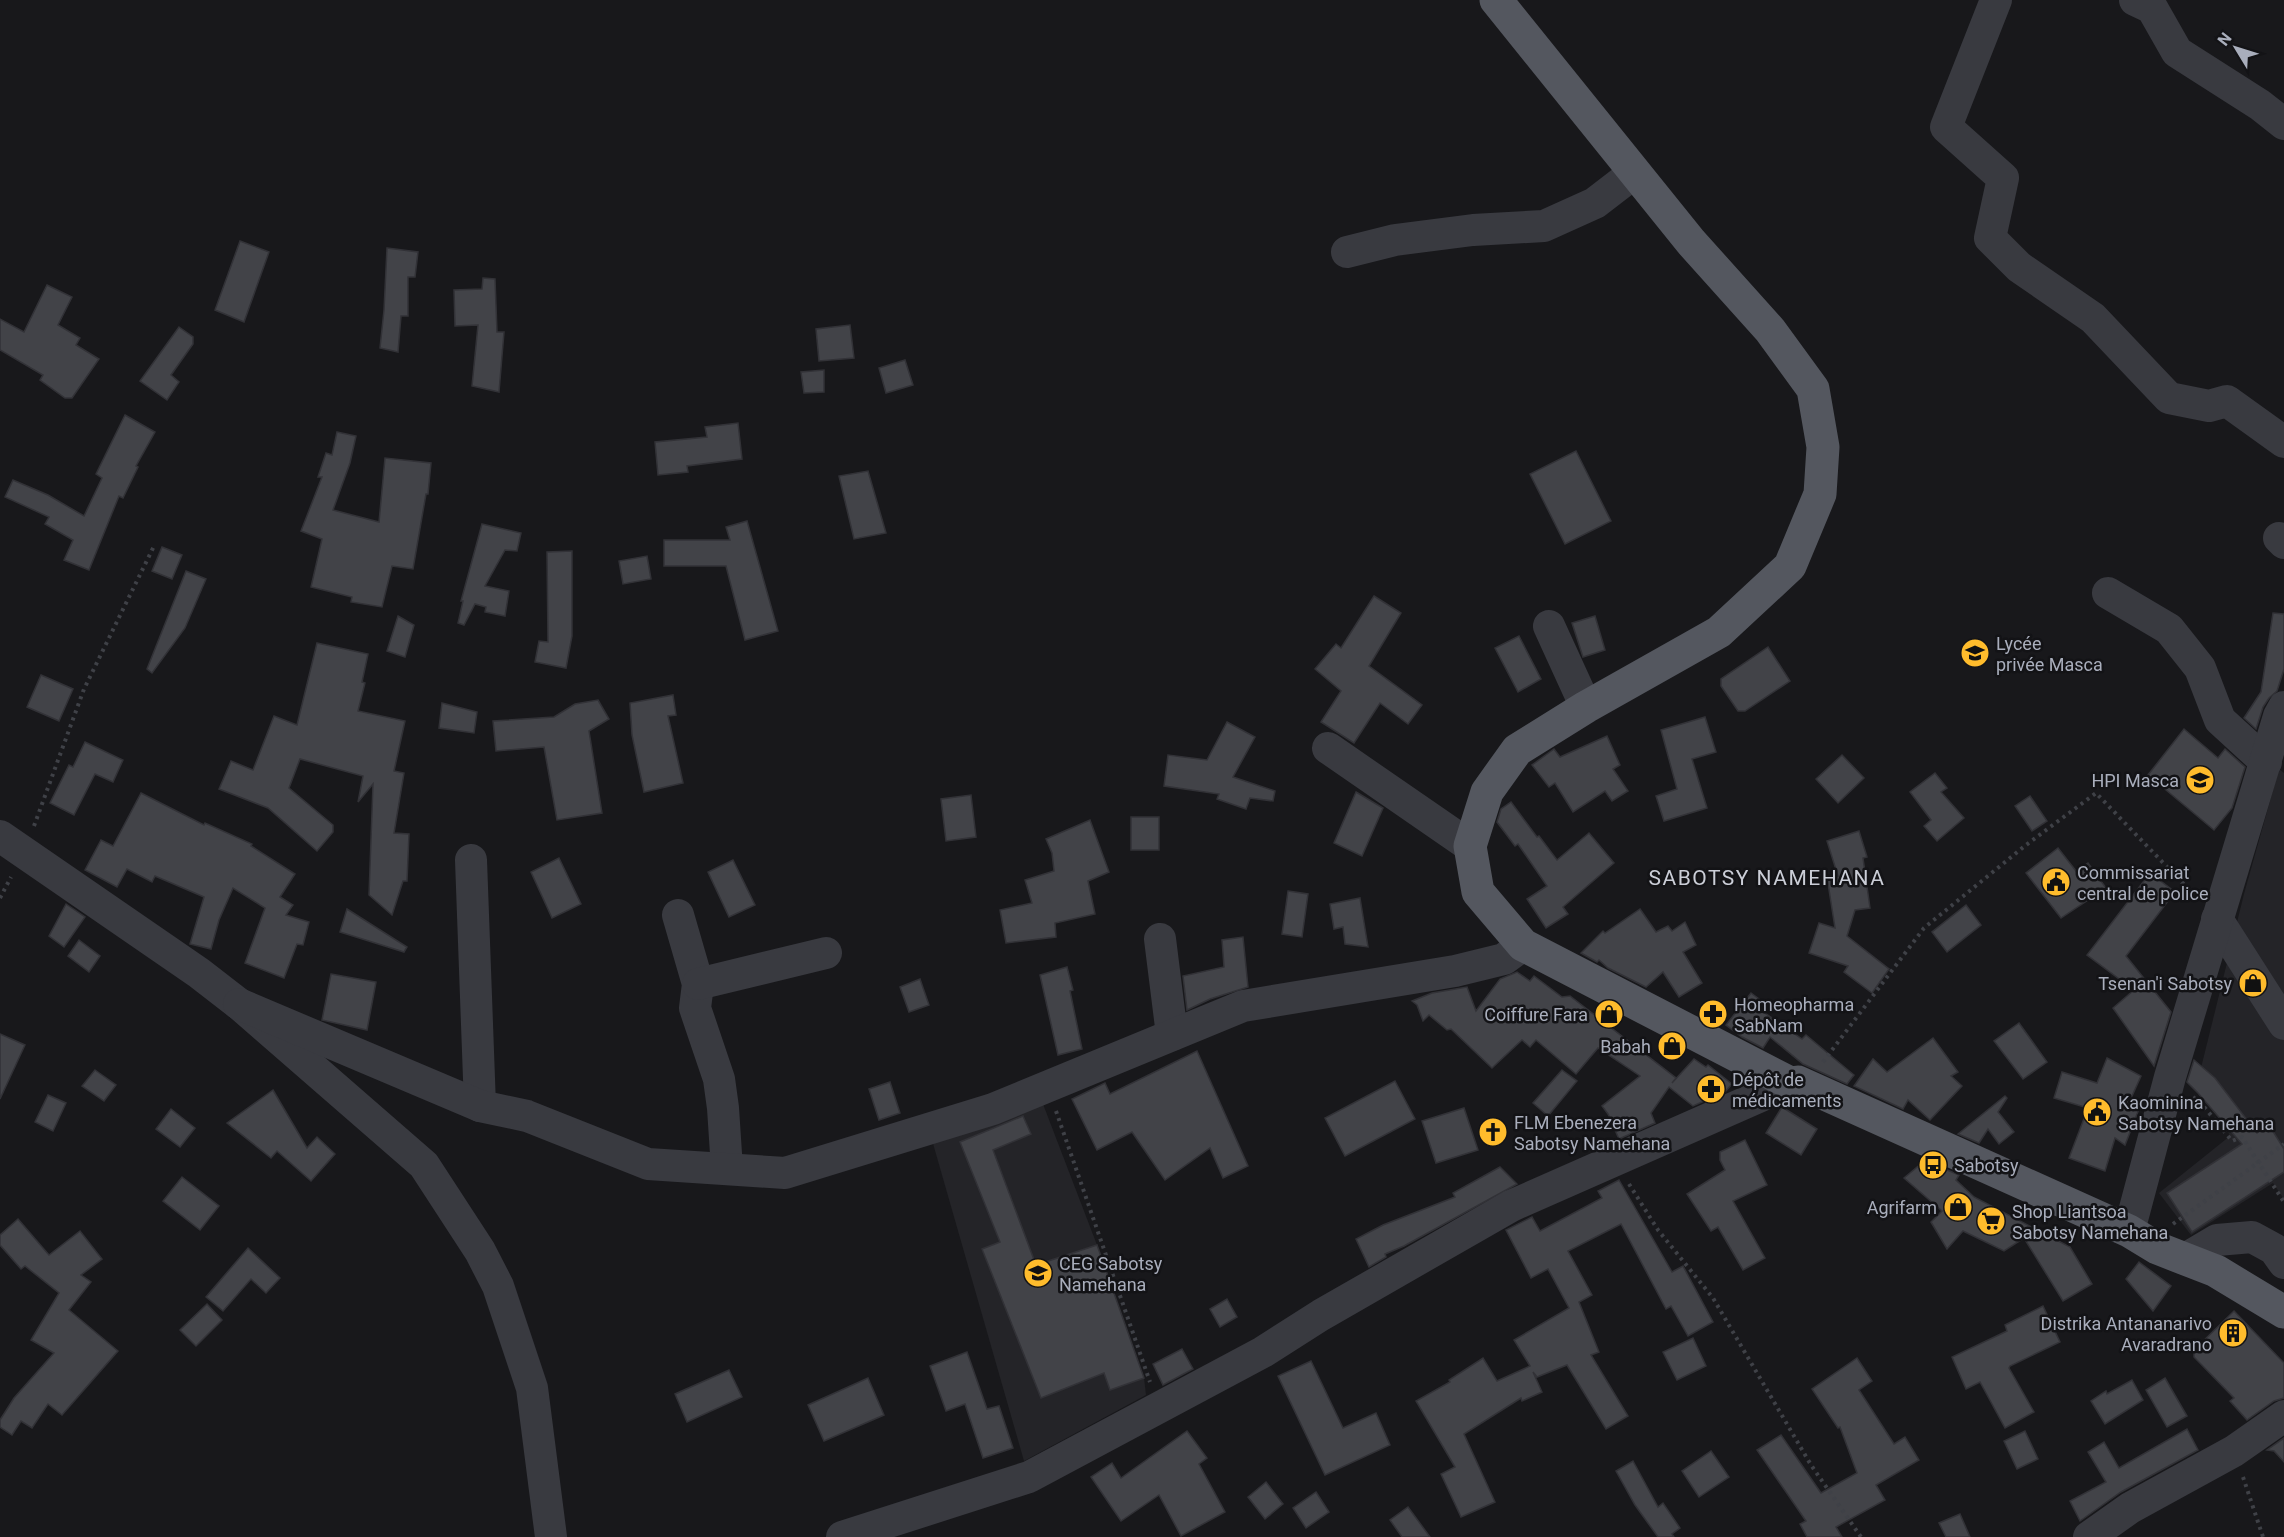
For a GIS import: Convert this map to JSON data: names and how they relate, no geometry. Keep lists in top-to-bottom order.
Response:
{
  "districts": ["SABOTSY NAMEHANA"],
  "places": {
    "school or university": ["Lycée privée Masca", "HPI Masca", "CEG Sabotsy Namehana"],
    "public building": ["Commissariat central de police", "Kaominina Sabotsy Namehana"],
    "shop": [
      "Tsenan'i Sabotsy",
      "Coiffure Fara",
      "Babah",
      "Agrifarm"
    ],
    "pharmacy": ["Homeopharma SabNam", "Dépôt de médicaments"],
    "church": ["FLM Ebenezera Sabotsy Namehana"],
    "bus stop": ["Sabotsy"],
    "supermarket": ["Shop Liantsoa Sabotsy Namehana"],
    "building": ["Distrika Antananarivo Avaradrano"]
  },
  "north": "top left"
}
